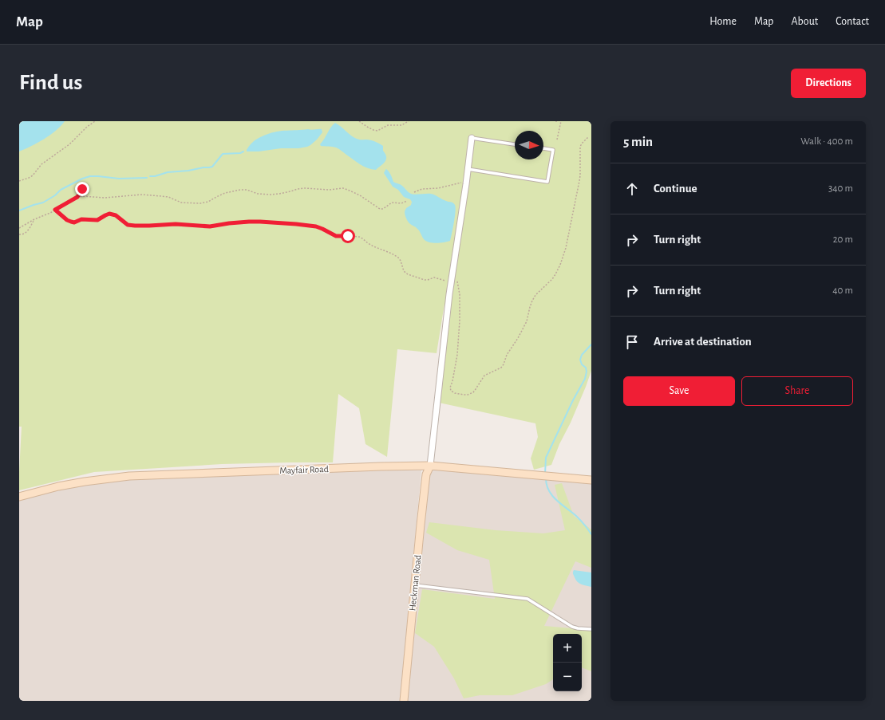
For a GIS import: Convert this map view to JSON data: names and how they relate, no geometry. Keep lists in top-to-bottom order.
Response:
{
  "streets": {
    "street": ["Mayfair Road", "Heckman Road"]
  },
  "crossings": [
    ["Mayfair Road", "Heckman Road"]
  ],
  "north": "right",
  "page": {
    "header": "Map",
    "nav": [
      "Home",
      "Map",
      "About",
      "Contact"
    ],
    "buttons": [
      "Directions",
      ["Save", "Share"]
    ],
    "title": "Find us",
    "heading": ["5 min", "Walk · 400 m"],
    "list": [
      ["Continue", "340 m"],
      ["Turn right", "20 m"],
      ["Turn right", "40 m"],
      "Arrive at destination"
    ],
    "map_buttons": ["+", "−"]
  }
}
